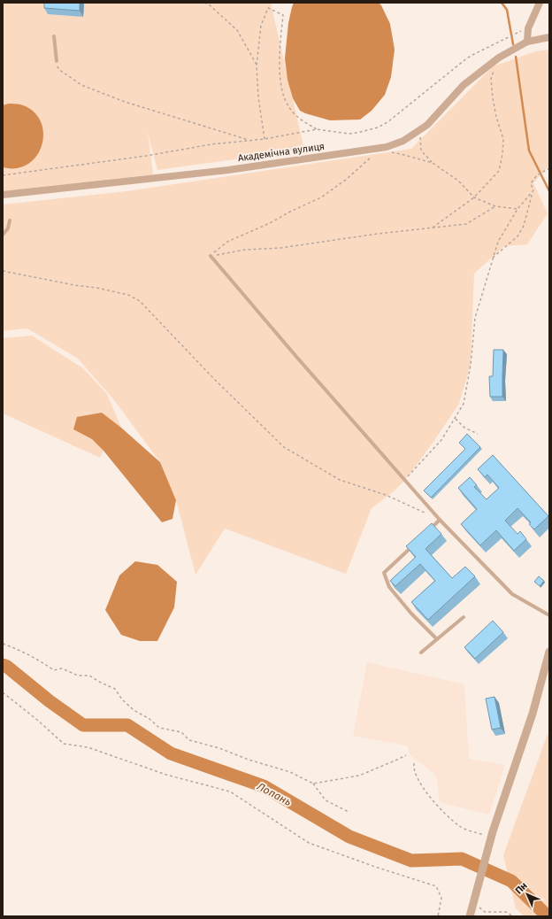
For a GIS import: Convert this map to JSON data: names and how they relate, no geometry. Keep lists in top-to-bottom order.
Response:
{
  "streets": {
    "street": ["Академічна вулиця"]
  },
  "water": ["Лопань"],
  "north": "top left"
}
